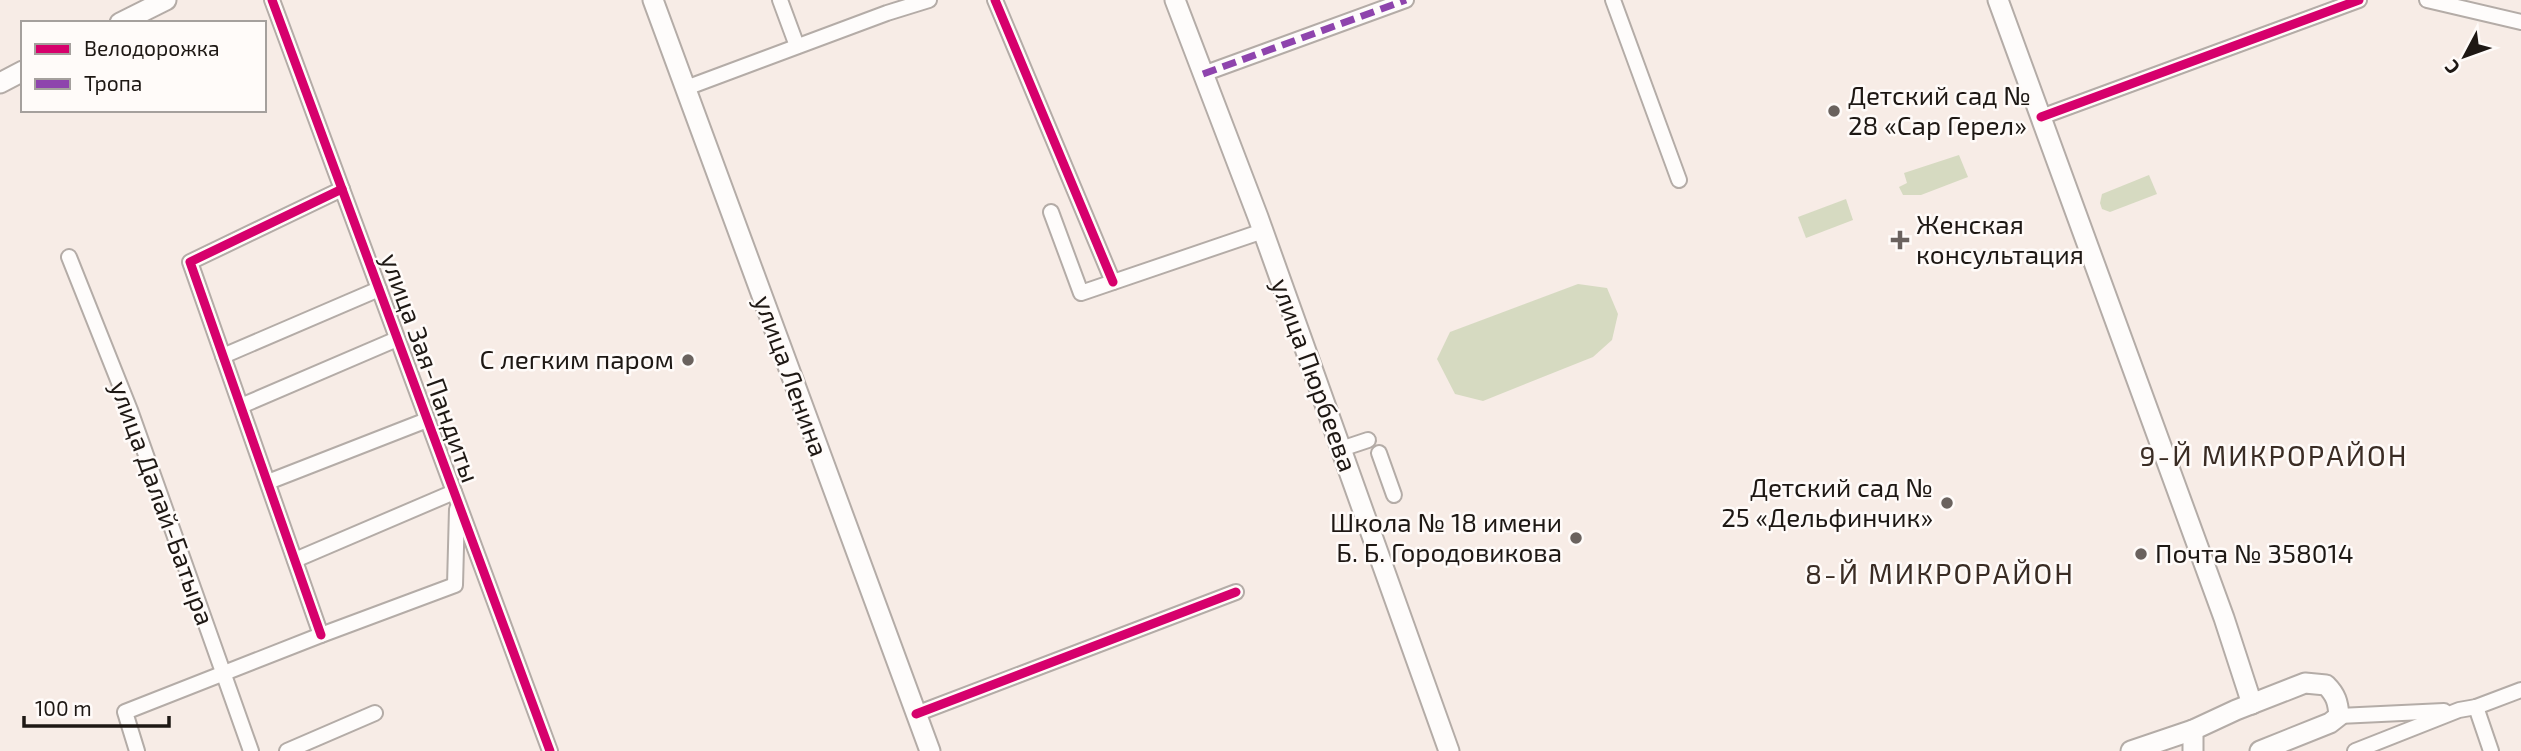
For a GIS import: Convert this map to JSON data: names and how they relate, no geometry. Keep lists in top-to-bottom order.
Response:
{
  "streets": {
    "main road": ["улица Пюрбеева", "улица Ленина"],
    "street": ["улица Зая-Пандиты", "улица Далай-Батыра"]
  },
  "districts": ["9-Й МИКРОРАЙОН", "8-Й МИКРОРАЙОН"],
  "places": {
    "other": [
      "Детский сад № 28 «Сар Герел»",
      "С легким паром",
      "Детский сад № 25 «Дельфинчик»",
      "Школа № 18 имени Б. Б. Городовикова",
      "Почта № 358014"
    ],
    "health": ["Женская консультация"]
  },
  "legend": ["Велодорожка", "Тропа"],
  "scale_bar": "100 m",
  "north": "bottom left"
}
